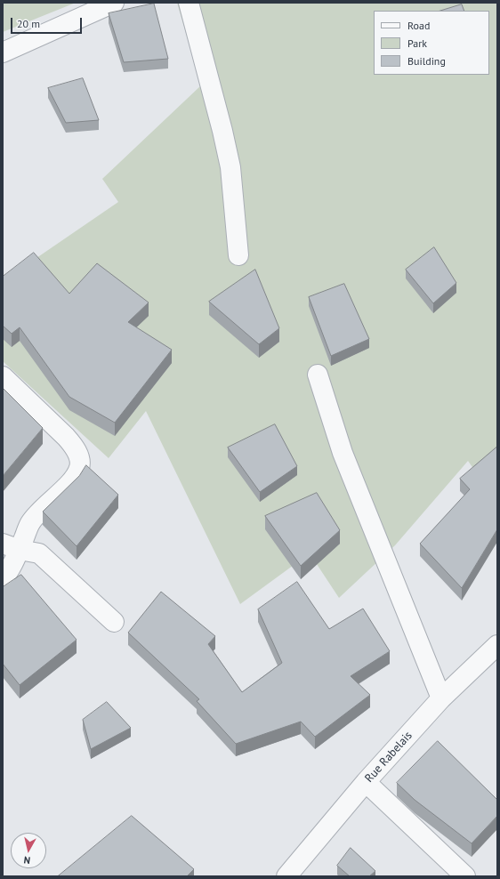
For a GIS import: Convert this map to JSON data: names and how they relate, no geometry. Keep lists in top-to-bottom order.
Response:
{
  "streets": {
    "street": ["Rue Rabelais"]
  },
  "legend": ["Road", "Park", "Building"],
  "scale_bar": "20 m",
  "north": "bottom"
}
